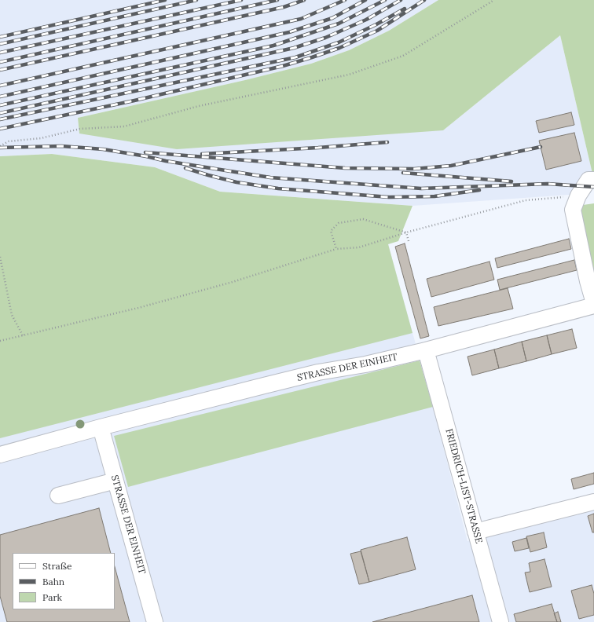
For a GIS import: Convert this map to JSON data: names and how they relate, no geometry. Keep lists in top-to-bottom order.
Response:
{
  "streets": {
    "street": ["STRASSE DER EINHEIT", "FRIEDRICH-LIST-STRASSE"]
  },
  "crossings": [
    ["STRASSE DER EINHEIT", "FRIEDRICH-LIST-STRASSE"]
  ],
  "legend": ["Straße", "Bahn", "Park"]
}
